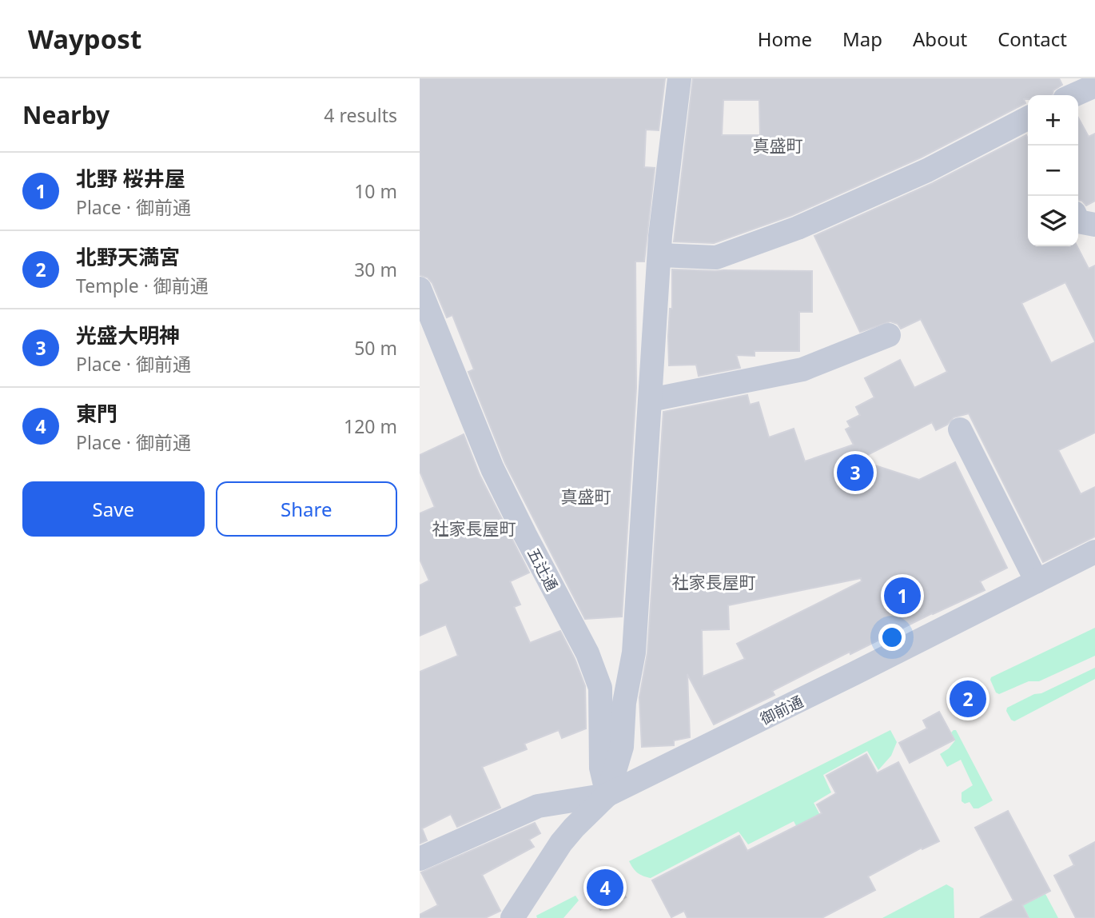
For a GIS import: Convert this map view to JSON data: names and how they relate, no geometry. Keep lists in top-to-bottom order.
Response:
{
  "streets": {
    "street": ["五辻通", "御前通"]
  },
  "crossings": [
    ["五辻通", "御前通"]
  ],
  "districts": [
    "真盛町",
    "真盛町",
    "社家長屋町",
    "社家長屋町"
  ],
  "page": {
    "header": "Waypost",
    "nav": [
      "Home",
      "Map",
      "About",
      "Contact"
    ],
    "heading": ["Nearby", "4 results"],
    "map_buttons": ["+", "−"],
    "list": [
      {
        "mark": "1",
        "name": "北野 桜井屋",
        "note": "Place · 御前通",
        "value": "10 m"
      },
      {
        "mark": "2",
        "name": "北野天満宮",
        "note": "Temple · 御前通",
        "value": "30 m"
      },
      {
        "mark": "3",
        "name": "光盛大明神",
        "note": "Place · 御前通",
        "value": "50 m"
      },
      {
        "mark": "4",
        "name": "東門",
        "note": "Place · 御前通",
        "value": "120 m"
      }
    ],
    "pins": [
      "3",
      "1",
      "2",
      "4"
    ],
    "buttons": ["Save", "Share"]
  }
}
